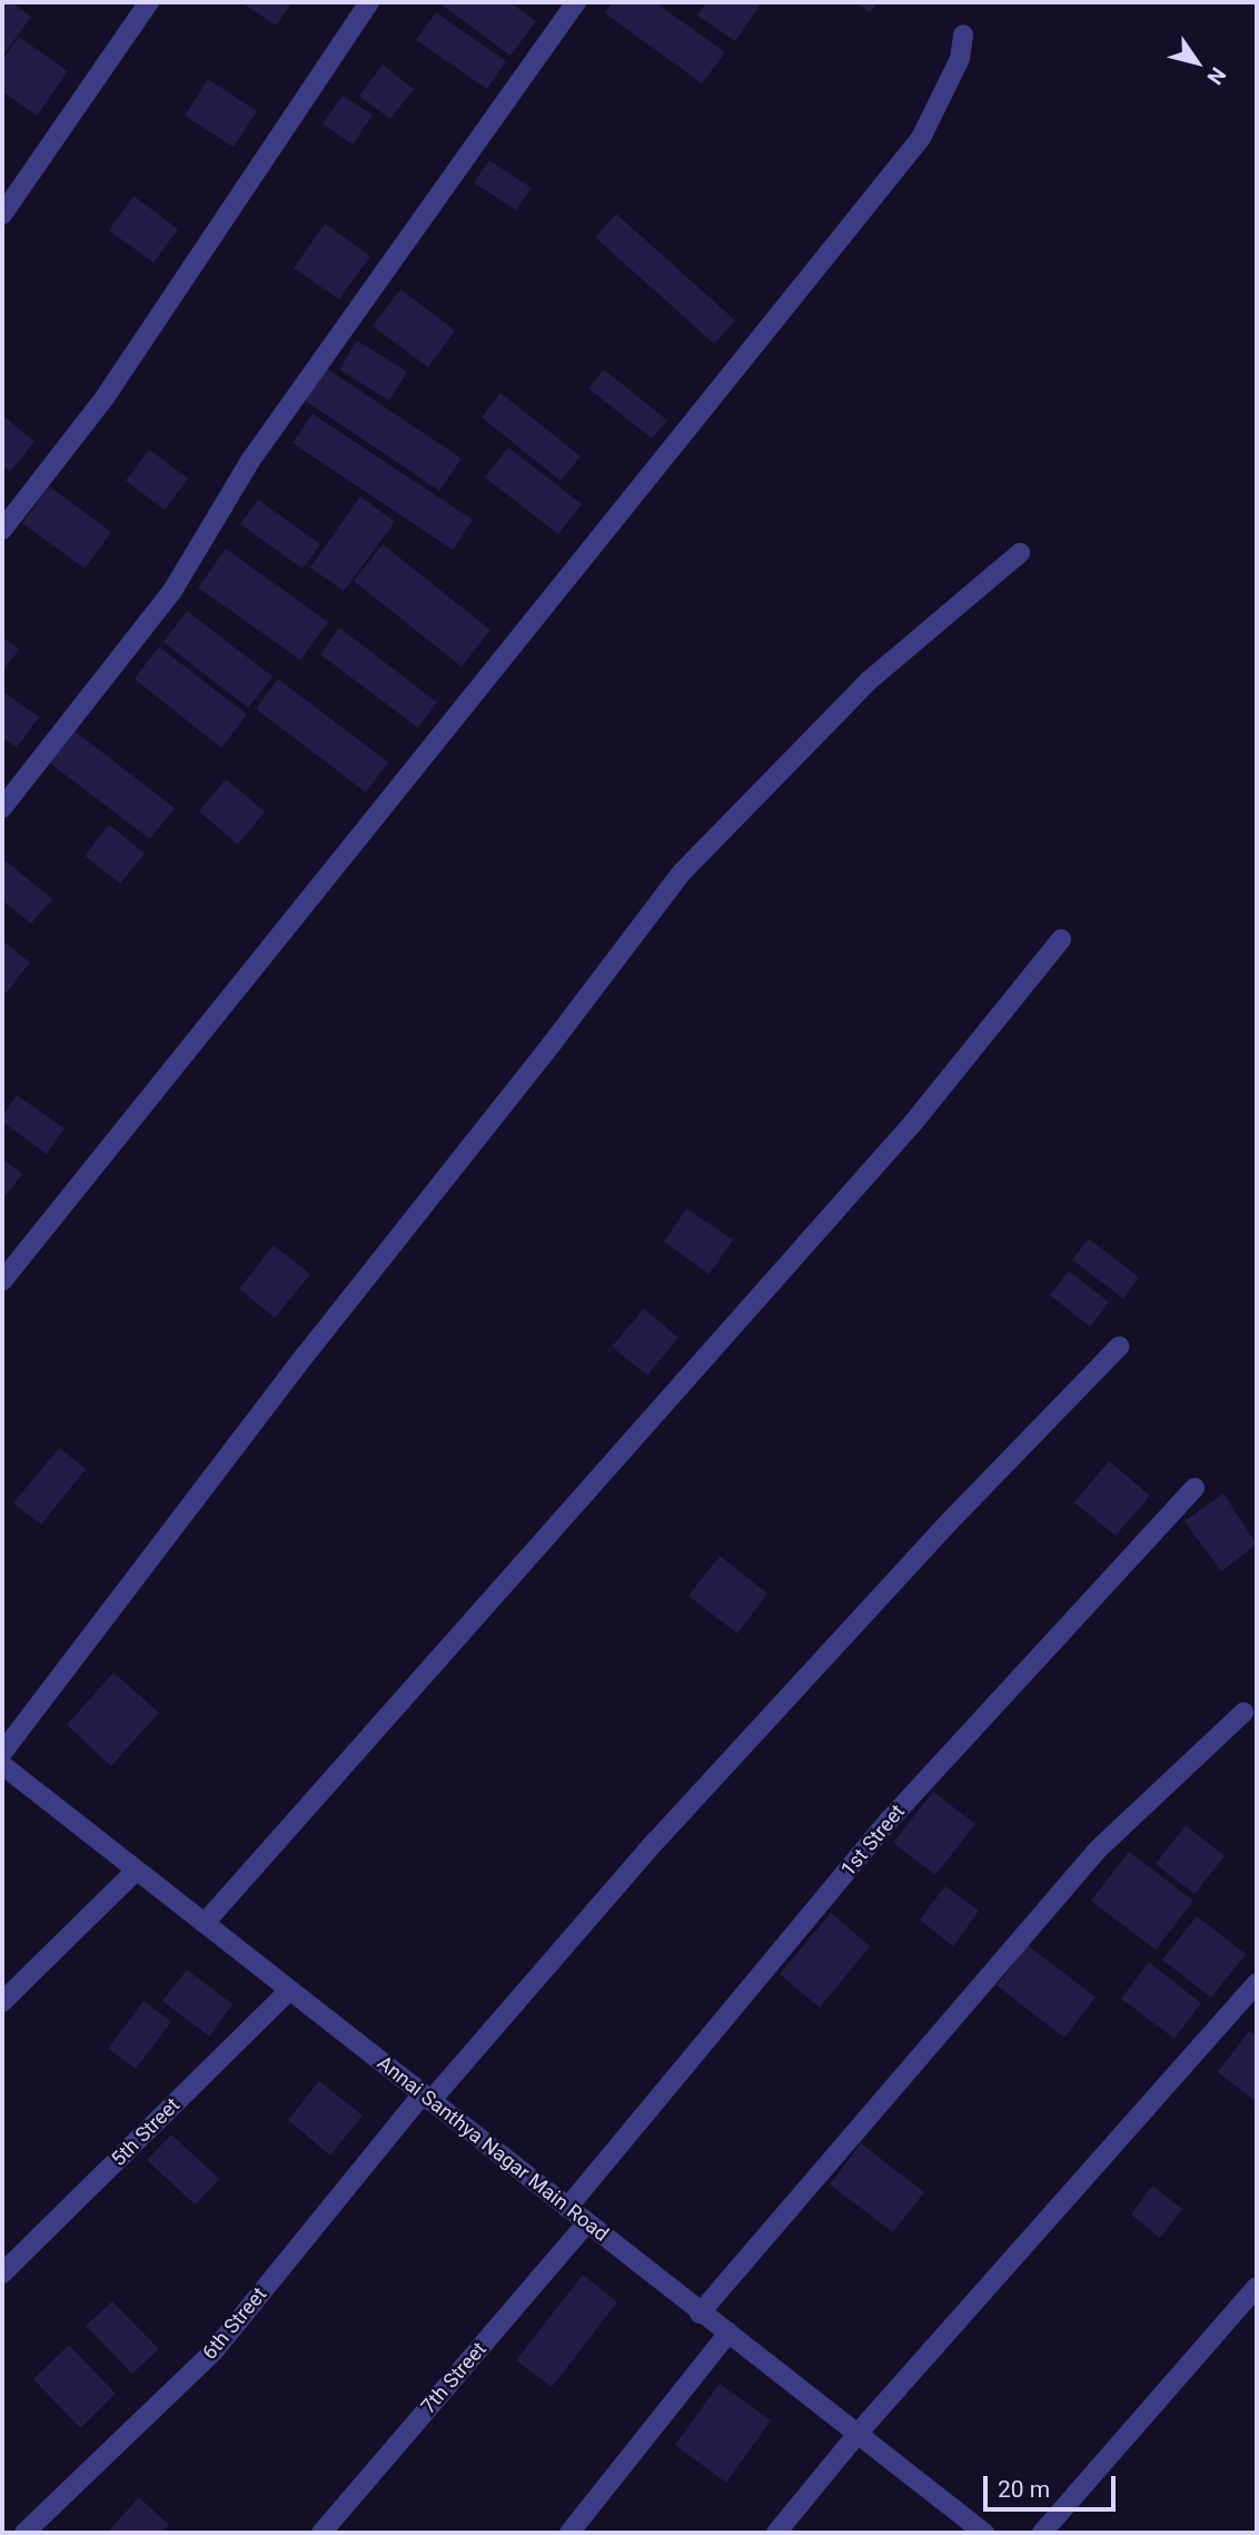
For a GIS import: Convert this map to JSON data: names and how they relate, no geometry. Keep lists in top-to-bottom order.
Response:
{
  "streets": {
    "street": [
      "1st Street",
      "5th Street",
      "Annai Santhya Nagar Main Road",
      "6th Street",
      "7th Street"
    ]
  },
  "crossings": [
    ["1st Street", "Annai Santhya Nagar Main Road"],
    ["5th Street", "Annai Santhya Nagar Main Road"],
    ["Annai Santhya Nagar Main Road", "6th Street"],
    ["Annai Santhya Nagar Main Road", "7th Street"]
  ],
  "scale_bar": "20 m",
  "north": "bottom right"
}
